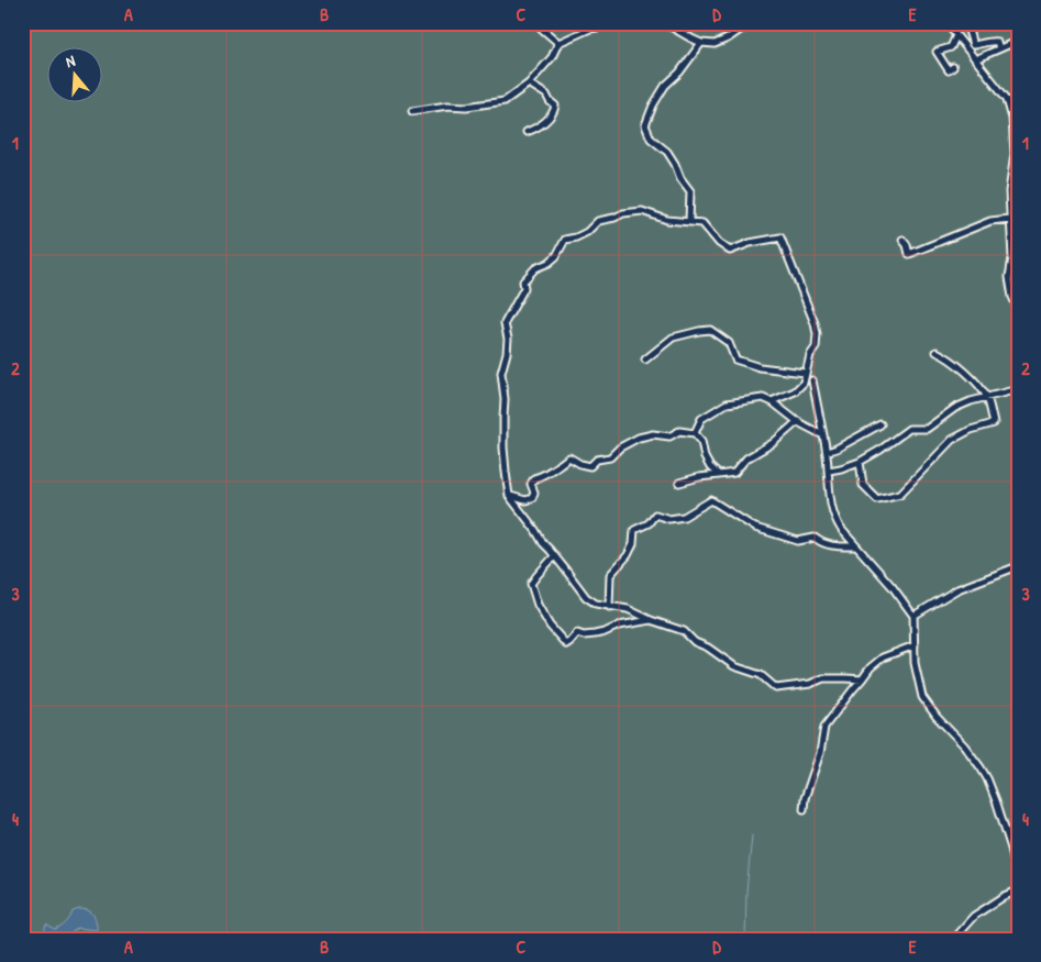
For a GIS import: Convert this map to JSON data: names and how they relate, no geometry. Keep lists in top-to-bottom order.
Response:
{
  "north": "top",
  "grid": {
    "columns": [
      "A",
      "B",
      "C",
      "D",
      "E"
    ],
    "rows": [
      "1",
      "2",
      "3",
      "4"
    ]
  }
}
